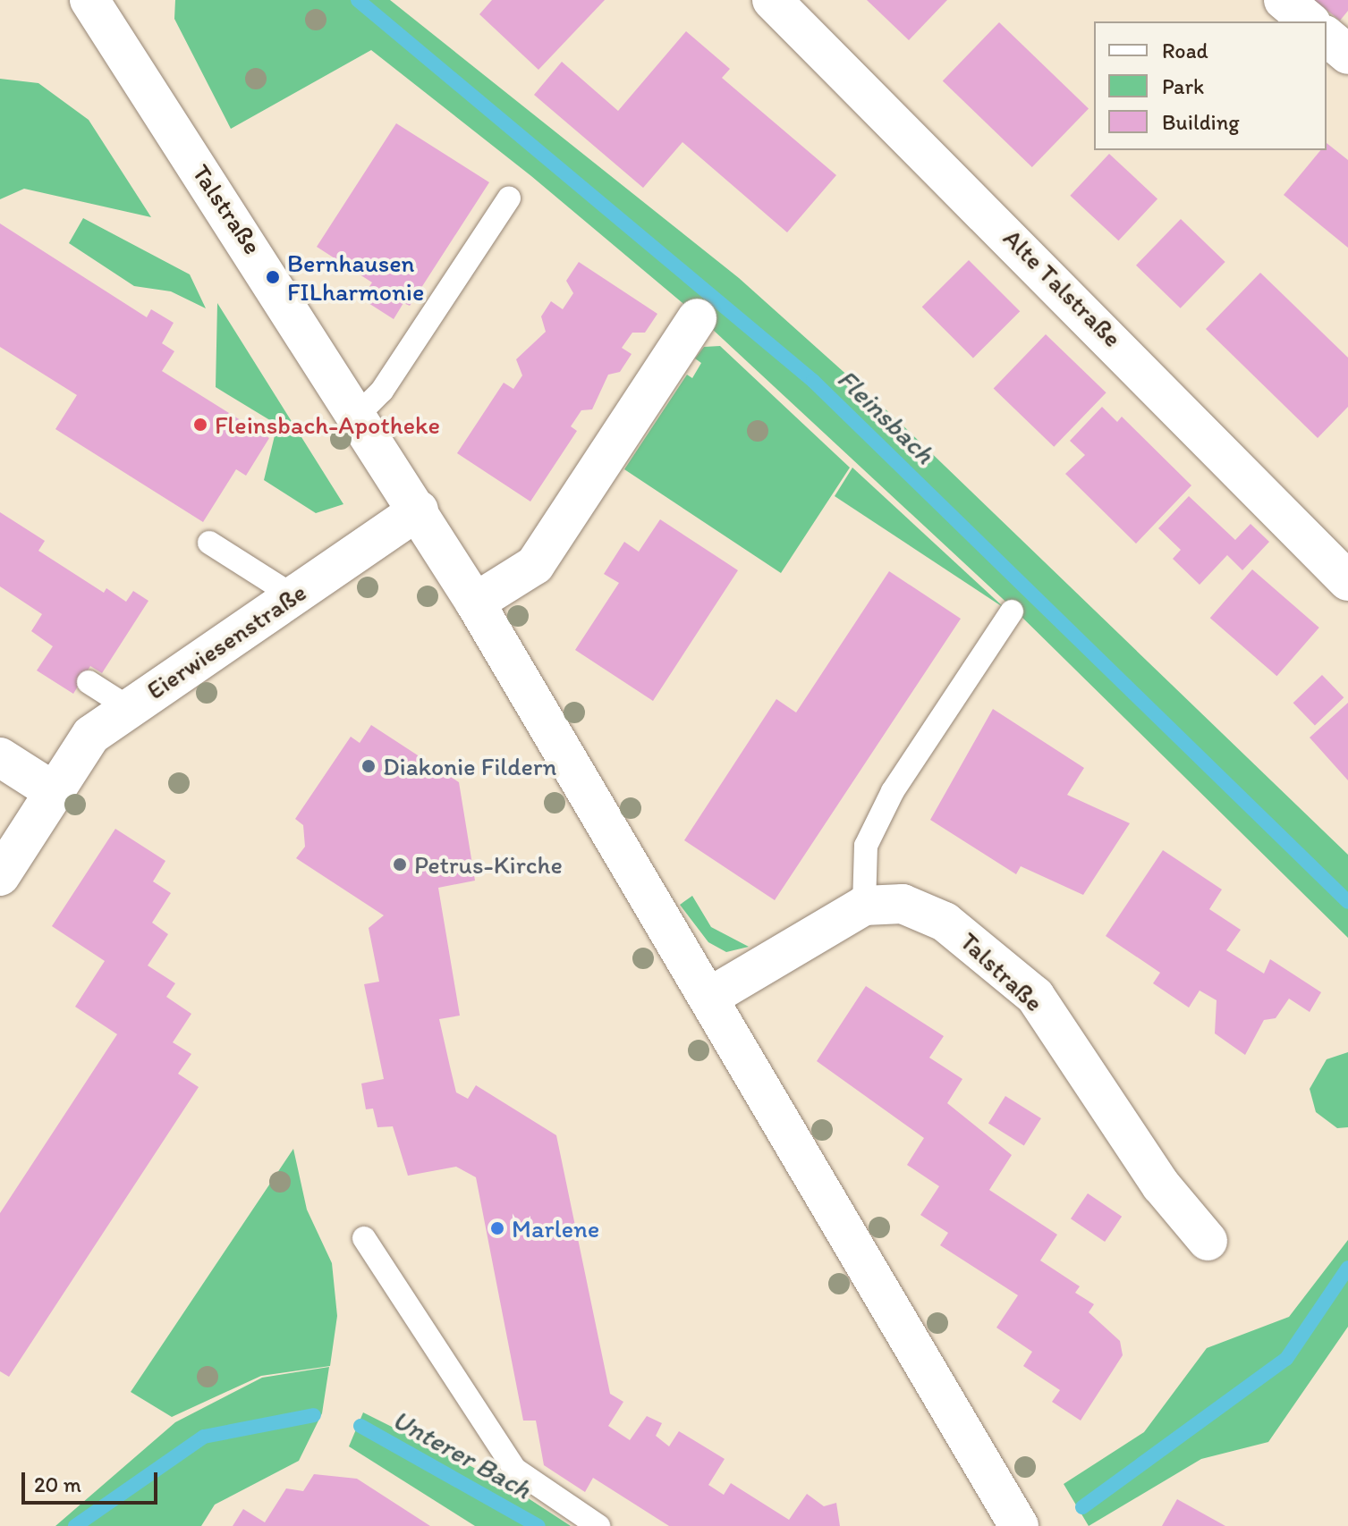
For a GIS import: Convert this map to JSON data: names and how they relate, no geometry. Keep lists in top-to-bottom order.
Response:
{
  "streets": {
    "street": ["Talstraße", "Alte Talstraße", "Eierwiesenstraße"]
  },
  "crossings": [
    ["Talstraße", "Eierwiesenstraße"]
  ],
  "water": ["Fleinsbach", "Unterer Bach"],
  "places": [
    "Bernhausen FILharmonie",
    "Fleinsbach-Apotheke",
    "Diakonie Fildern",
    "Petrus-Kirche",
    "Marlene"
  ],
  "legend": ["Road", "Park", "Building"],
  "scale_bar": "20 m"
}
